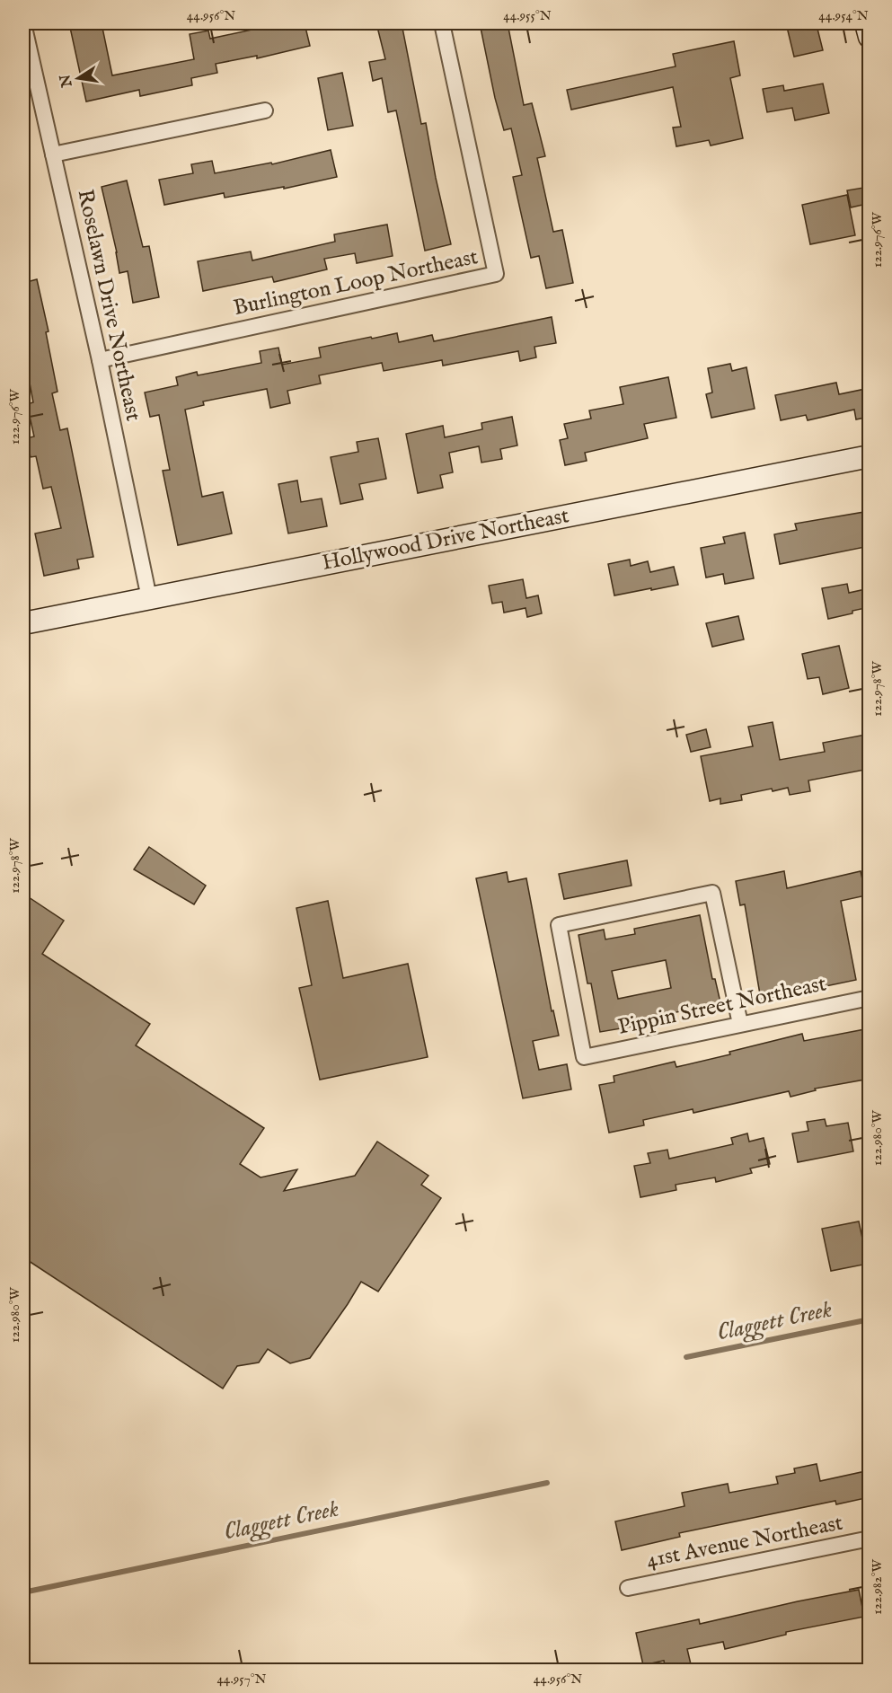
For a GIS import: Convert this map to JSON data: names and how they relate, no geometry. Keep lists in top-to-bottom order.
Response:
{
  "streets": {
    "street": [
      "Burlington Loop Northeast",
      "Roselawn Drive Northeast",
      "Hollywood Drive Northeast",
      "Pippin Street Northeast",
      "41st Avenue Northeast"
    ]
  },
  "crossings": [
    ["Burlington Loop Northeast", "Roselawn Drive Northeast"],
    ["Roselawn Drive Northeast", "Hollywood Drive Northeast"]
  ],
  "water": ["Claggett Creek"],
  "north": "left",
  "coordinates": [
    "44.956°N",
    "44.955°N",
    "44.954°N",
    "122.976°W",
    "122.978°W",
    "122.980°W",
    "122.982°W",
    "44.957°N"
  ]
}
